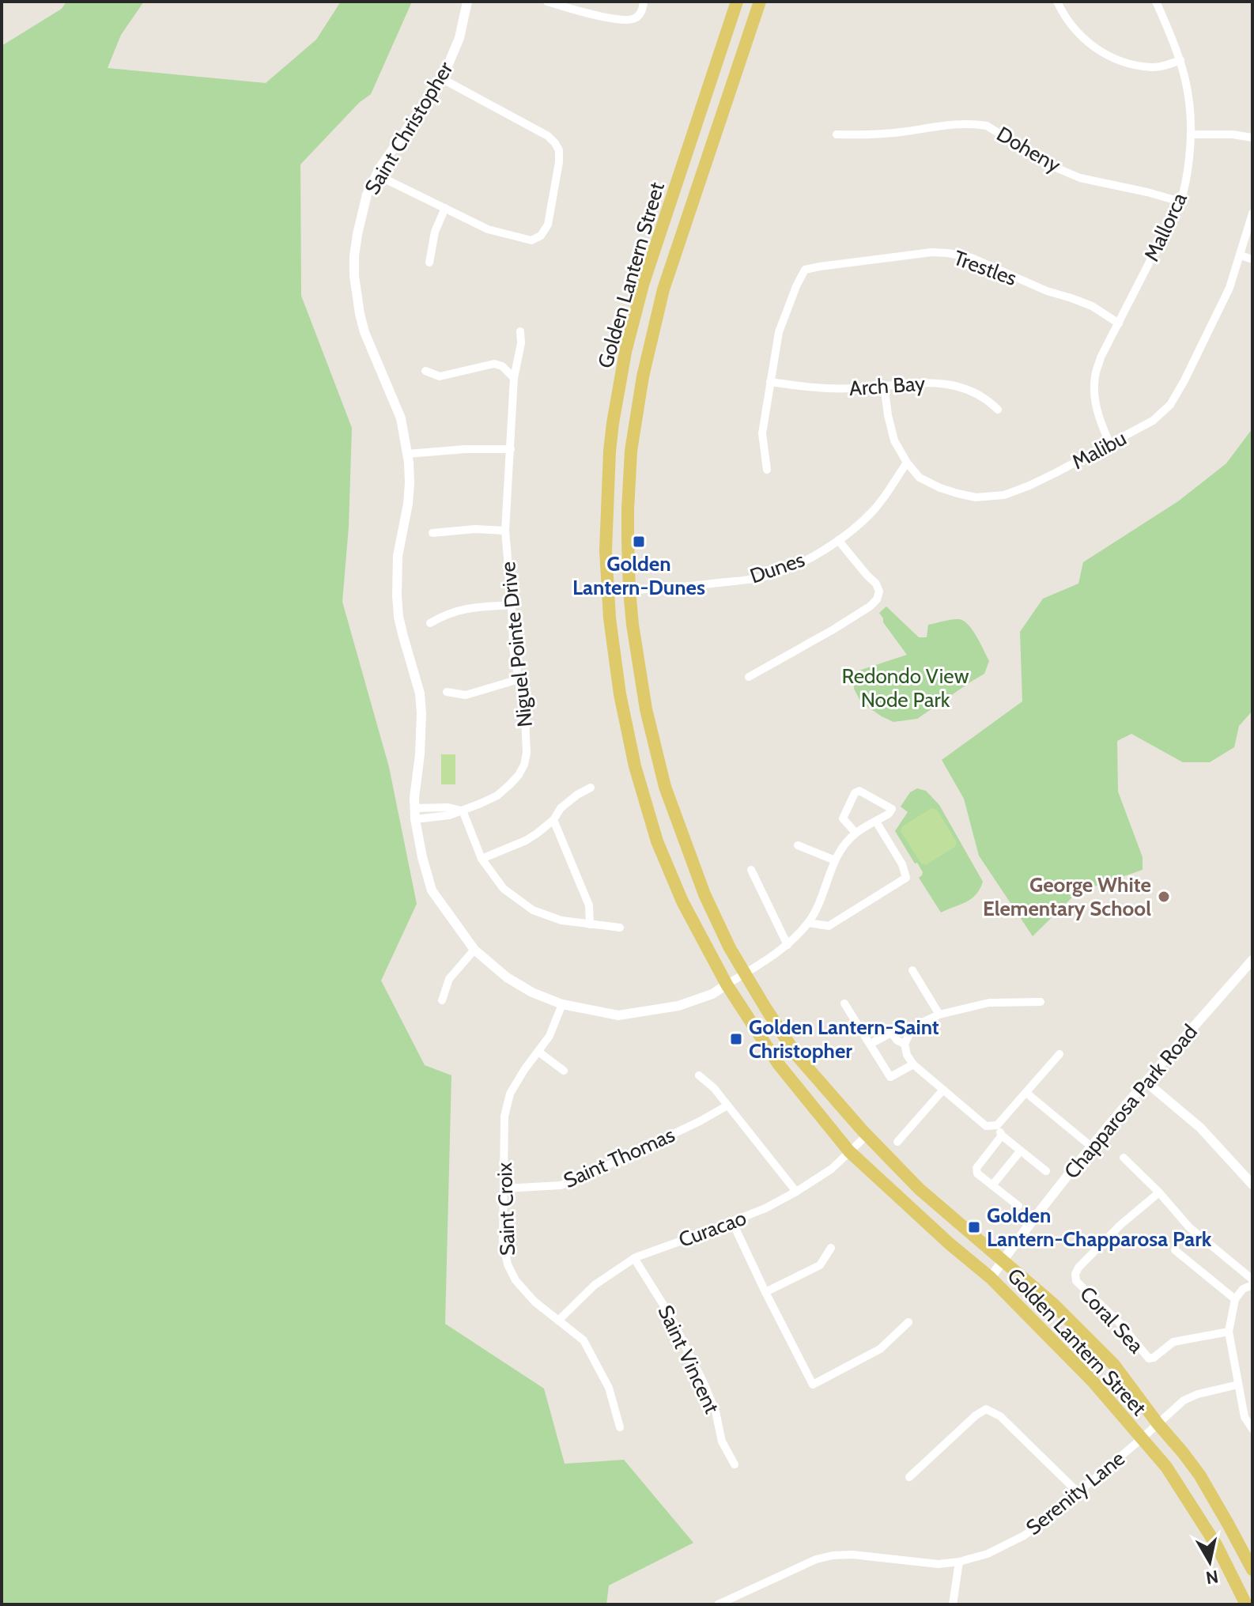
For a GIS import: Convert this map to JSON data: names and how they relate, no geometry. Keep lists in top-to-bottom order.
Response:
{
  "streets": {
    "main road": ["Golden Lantern Street"],
    "street": [
      "Saint Christopher",
      "Doheny",
      "Mallorca",
      "Trestles",
      "Arch Bay",
      "Malibu",
      "Dunes",
      "Niguel Pointe Drive",
      "Chapparosa Park Road",
      "Saint Thomas",
      "Saint Croix",
      "Curacao",
      "Coral Sea",
      "Saint Vincent",
      "Serenity Lane"
    ]
  },
  "crossings": [
    ["Saint Christopher", "Golden Lantern Street"],
    ["Saint Christopher", "Niguel Pointe Drive"],
    ["Saint Christopher", "Saint Croix"],
    ["Doheny", "Mallorca"],
    ["Mallorca", "Trestles"],
    ["Mallorca", "Malibu"],
    ["Trestles", "Arch Bay"],
    ["Golden Lantern Street", "Dunes"],
    ["Golden Lantern Street", "Chapparosa Park Road"],
    ["Golden Lantern Street", "Curacao"],
    ["Golden Lantern Street", "Serenity Lane"],
    ["Arch Bay", "Malibu"],
    ["Malibu", "Dunes"],
    ["Saint Thomas", "Saint Croix"],
    ["Saint Croix", "Curacao"],
    ["Curacao", "Saint Vincent"]
  ],
  "parks": ["Redondo View Node Park"],
  "places": {
    "transit": ["Golden Lantern-Dunes", "Golden Lantern-Saint Christopher", "Golden Lantern-Chapparosa Park"],
    "other": ["George White Elementary School"]
  },
  "north": "bottom"
}
